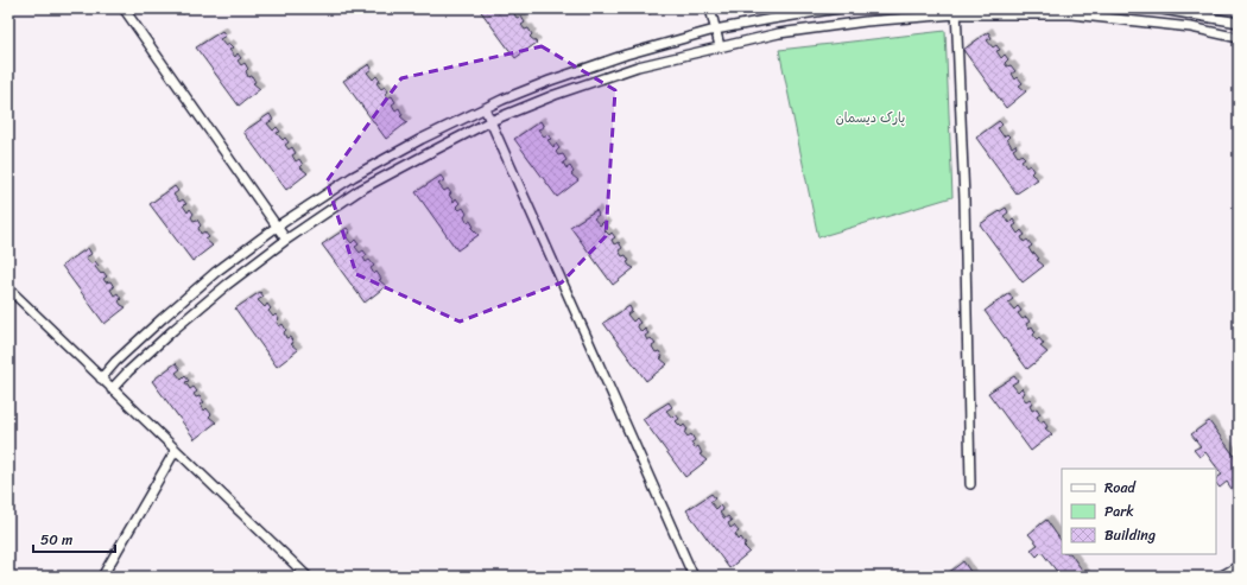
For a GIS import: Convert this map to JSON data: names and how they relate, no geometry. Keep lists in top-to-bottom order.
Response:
{
  "parks": ["پارک دیسمان"],
  "legend": ["Road", "Park", "Building"],
  "scale_bar": "50 m"
}
